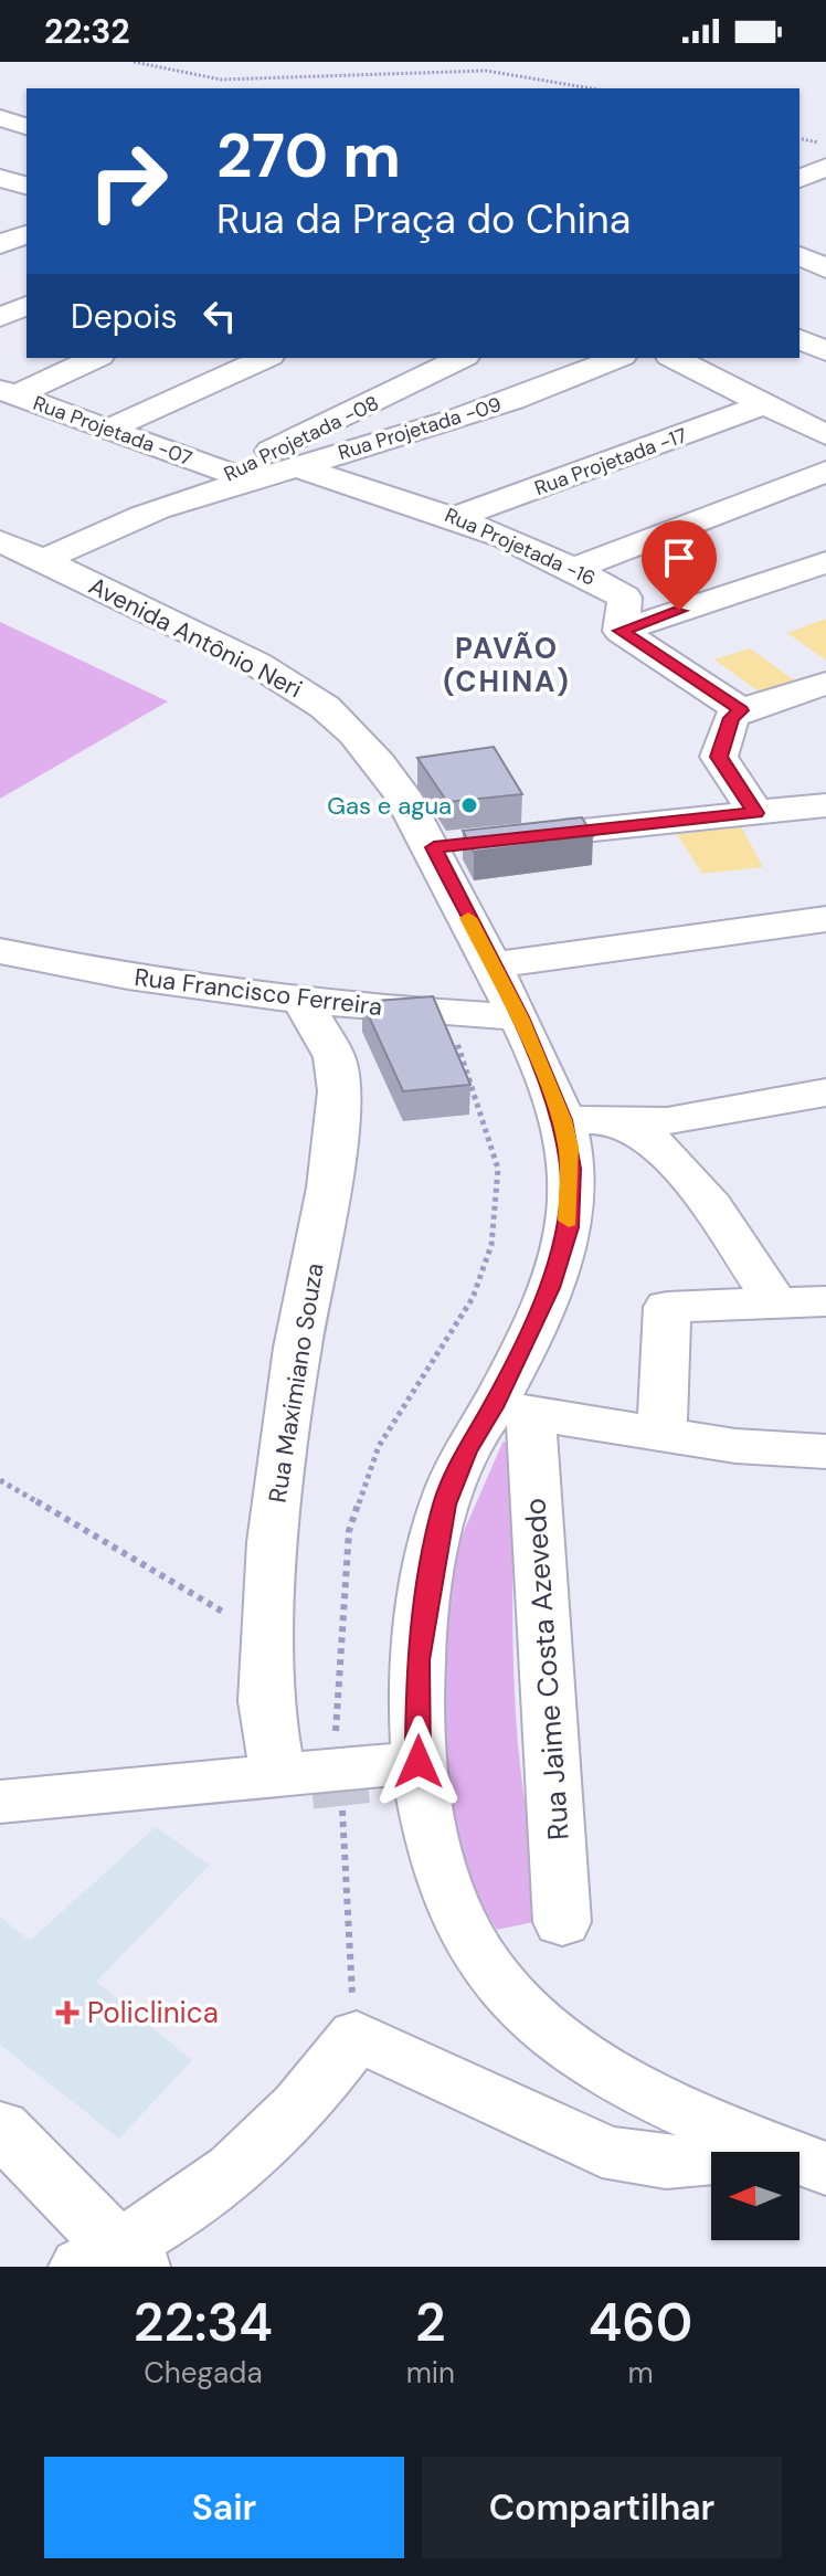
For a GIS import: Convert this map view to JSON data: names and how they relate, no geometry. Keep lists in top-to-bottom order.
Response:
{
  "streets": {
    "street": [
      "Rua Projetada -09",
      "Rua Projetada -07",
      "Rua Projetada -08",
      "Rua Projetada -17",
      "Rua Projetada -16",
      "Avenida Antônio Neri",
      "Rua Francisco Ferreira",
      "Rua Maximiano Souza",
      "Rua Jaime Costa Azevedo"
    ]
  },
  "crossings": [
    ["Rua Projetada -09", "Rua Projetada -07"],
    ["Rua Projetada -09", "Rua Projetada -08"],
    ["Rua Projetada -09", "Rua Projetada -16"],
    ["Rua Projetada -07", "Rua Projetada -08"],
    ["Rua Projetada -08", "Avenida Antônio Neri"],
    ["Rua Projetada -17", "Rua Projetada -16"],
    ["Avenida Antônio Neri", "Rua Francisco Ferreira"],
    ["Avenida Antônio Neri", "Rua Jaime Costa Azevedo"],
    ["Rua Francisco Ferreira", "Rua Maximiano Souza"]
  ],
  "districts": ["PAVÃO (CHINA)"],
  "places": {
    "other": ["Gas e agua"],
    "health": ["Policlinica"]
  },
  "north": "left",
  "page": {
    "status": "22:32",
    "turn": ["270 m", "Rua da Praça do China"],
    "then": "Depois",
    "eta": [
      "22:34",
      "Chegada",
      "2",
      "min",
      "460",
      "m"
    ],
    "buttons": ["Sair", "Compartilhar"]
  }
}
